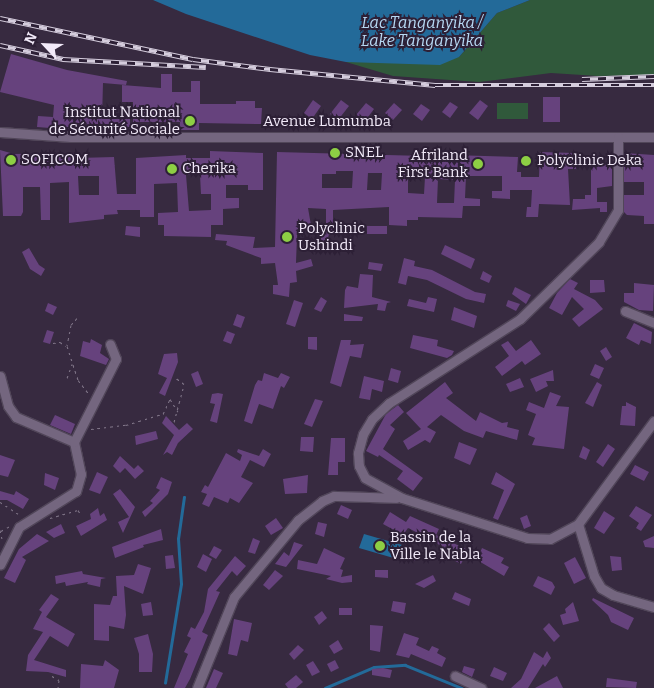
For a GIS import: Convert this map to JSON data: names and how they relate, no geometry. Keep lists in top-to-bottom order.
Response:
{
  "streets": {
    "street": ["Avenue Lumumba"]
  },
  "water": ["Lac Tanganyika / Lake Tanganyika"],
  "places": [
    "Institut National de Sécurité Sociale",
    "SNEL",
    "SOFICOM",
    "Polyclinic Deka",
    "Afriland First Bank",
    "Cherika",
    "Polyclinic Ushindi",
    "Bassin de la Ville le Nabla"
  ],
  "north": "top left"
}
